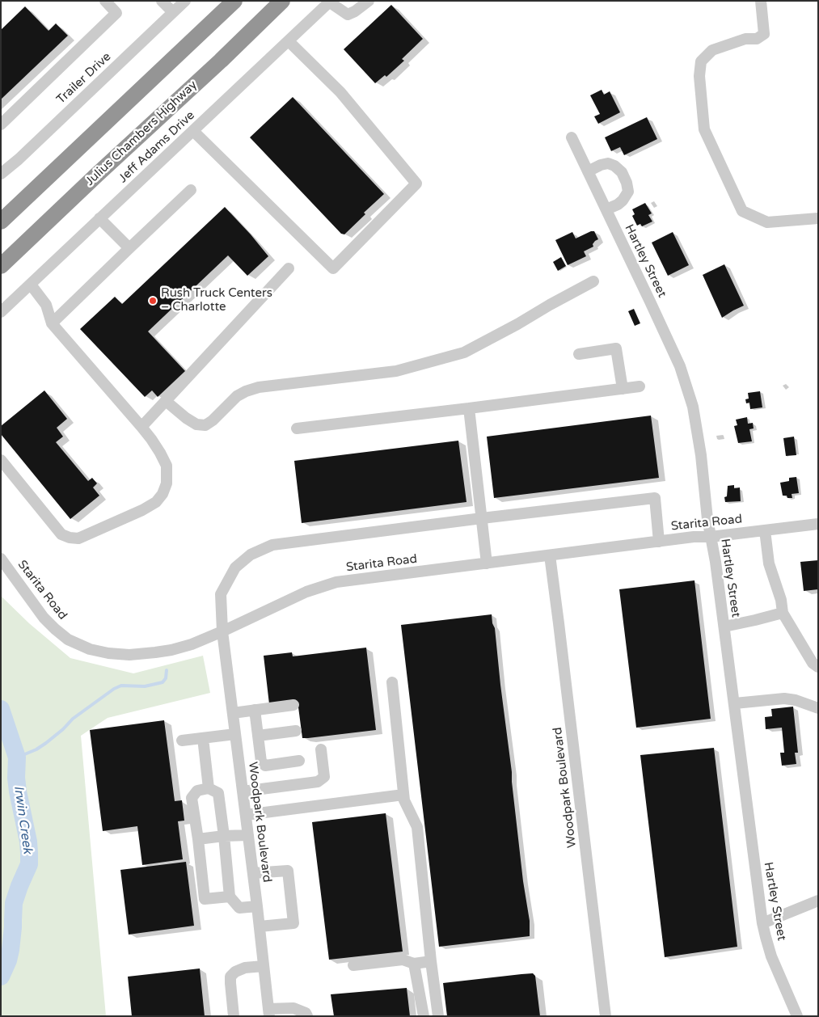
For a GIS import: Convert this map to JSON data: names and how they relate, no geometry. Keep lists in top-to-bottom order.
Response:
{
  "streets": {
    "highway": ["Julius Chambers Highway"],
    "street": [
      "Trailer Drive",
      "Jeff Adams Drive",
      "Hartley Street",
      "Starita Road",
      "Woodpark Boulevard"
    ]
  },
  "crossings": [
    ["Hartley Street", "Starita Road"],
    ["Starita Road", "Woodpark Boulevard"]
  ],
  "water": ["Irwin Creek"],
  "places": ["Rush Truck Centers – Charlotte"]
}
